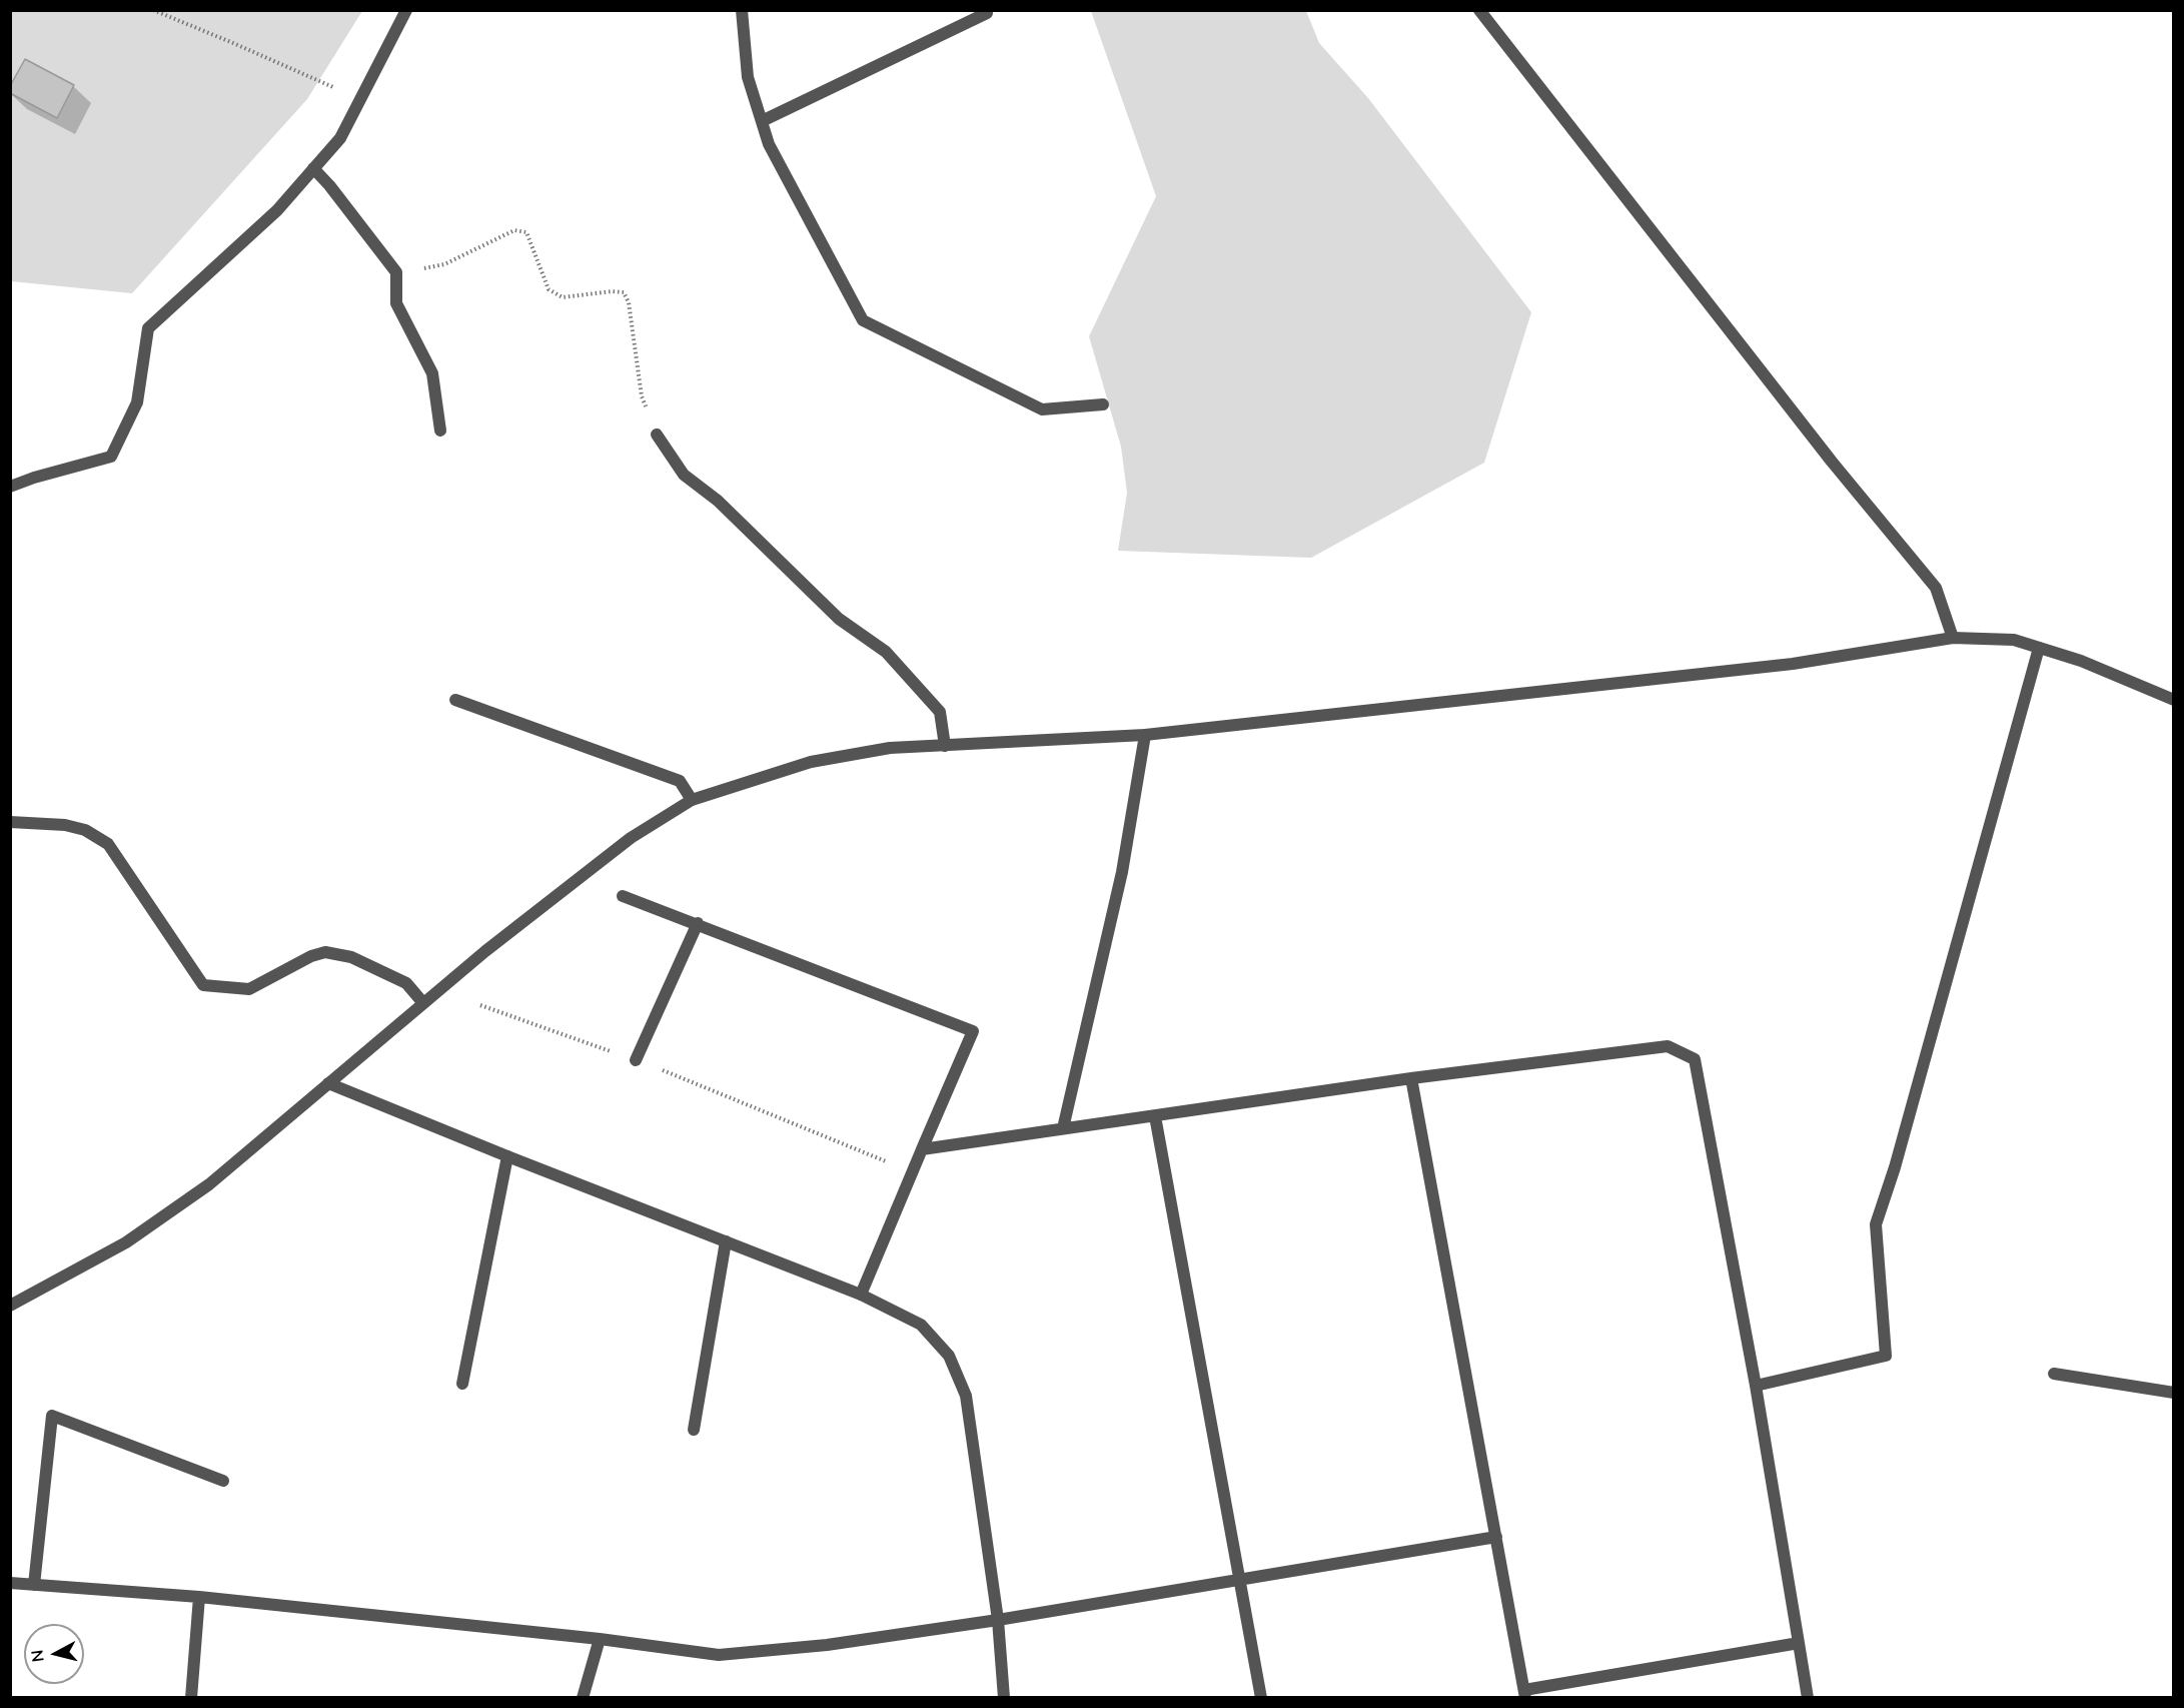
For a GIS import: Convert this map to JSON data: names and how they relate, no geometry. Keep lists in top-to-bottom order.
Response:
{
  "north": "left"
}
